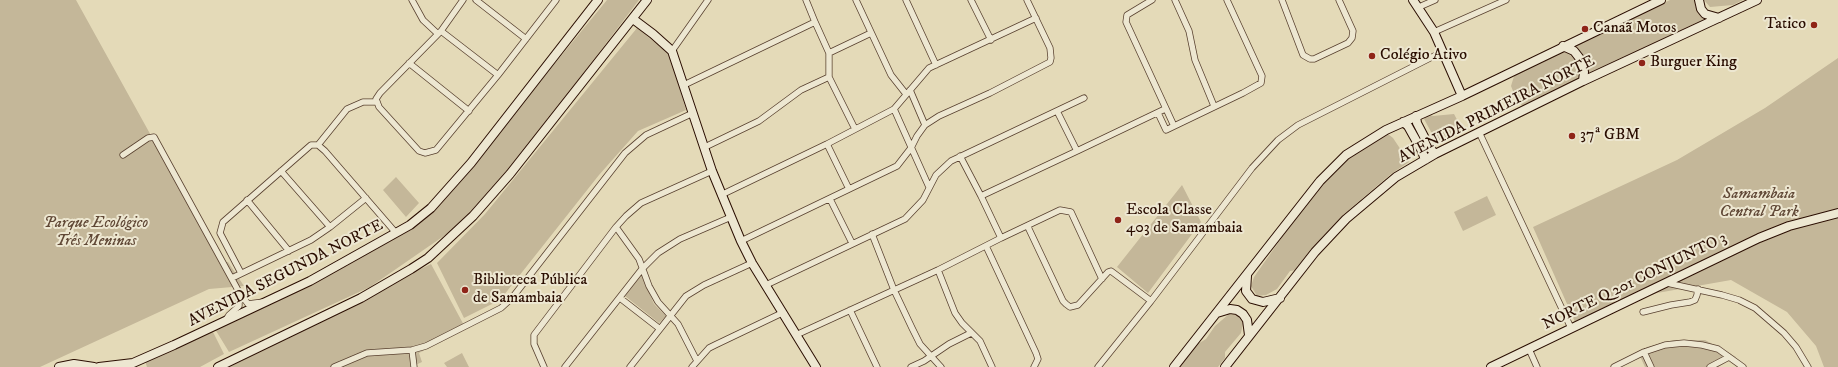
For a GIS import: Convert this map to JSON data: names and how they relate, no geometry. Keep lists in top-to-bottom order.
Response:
{
  "streets": {
    "main road": ["AVENIDA PRIMEIRA NORTE", "AVENIDA SEGUNDA NORTE", "NORTE Q 201 CONJUNTO 3"]
  },
  "parks": ["Samambaia Central Park", "Parque Ecológico Três Meninas"],
  "places": [
    "Tatico",
    "Canaã Motos",
    "Colégio Ativo",
    "Burguer King",
    "37ª GBM",
    "Escola Classe 403 de Samambaia",
    "Biblioteca Pública de Samambaia"
  ]
}
